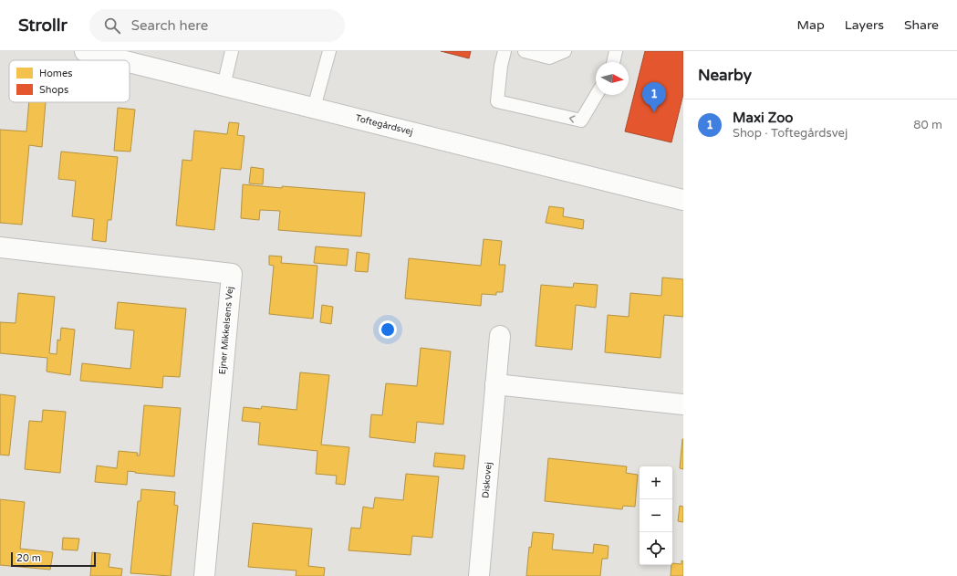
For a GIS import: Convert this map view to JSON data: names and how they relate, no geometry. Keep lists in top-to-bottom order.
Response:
{
  "streets": {
    "street": ["Toftegårdsvej", "Ejner Mikkelsens Vej", "Diskovej"]
  },
  "legend": ["Homes", "Shops"],
  "scale_bar": "20 m",
  "north": "right",
  "page": {
    "header": "Strollr",
    "search": "Search here",
    "nav": ["Map", "Layers", "Share"],
    "heading": "Nearby",
    "pins": "1",
    "list": [
      {
        "mark": "1",
        "name": "Maxi Zoo",
        "note": "Shop · Toftegårdsvej",
        "value": "80 m"
      }
    ],
    "map_buttons": ["+", "−"],
    "scale": "20 m"
  }
}
